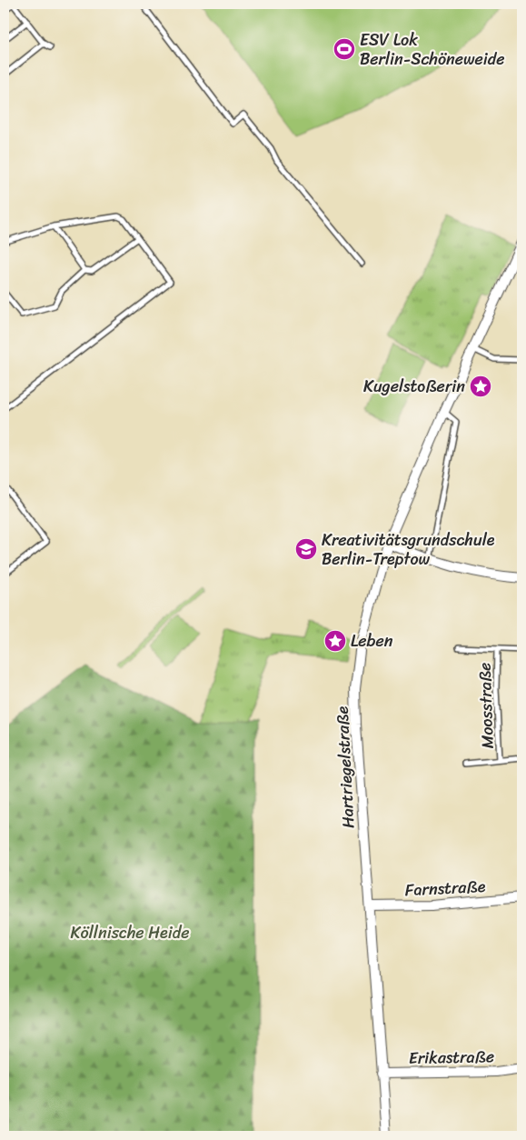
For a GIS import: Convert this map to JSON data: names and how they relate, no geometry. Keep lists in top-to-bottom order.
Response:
{
  "streets": {
    "street": ["Hartriegelstraße", "Farnstraße", "Erikastraße"],
    "lane": ["Moosstraße"]
  },
  "crossings": [
    ["Hartriegelstraße", "Farnstraße"],
    ["Hartriegelstraße", "Erikastraße"]
  ],
  "parks": ["Köllnische Heide"],
  "places": {
    "sports": ["ESV Lok Berlin-Schöneweide"],
    "place": ["Kugelstoßerin", "Leben"],
    "school or university": ["Kreativitätsgrundschule Berlin-Treptow"]
  }
}
